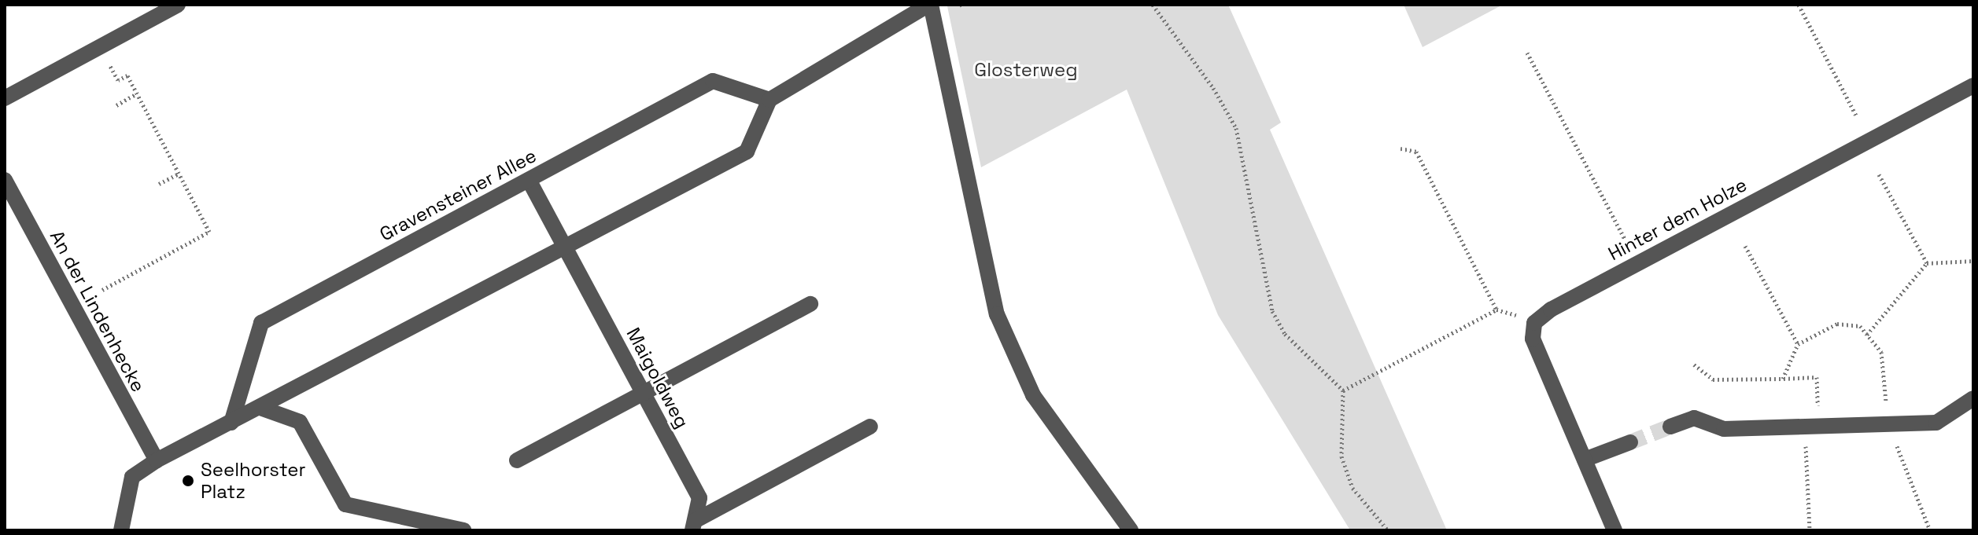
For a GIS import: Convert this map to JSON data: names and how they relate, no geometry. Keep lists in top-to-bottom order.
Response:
{
  "streets": {
    "street": [
      "Gravensteiner Allee",
      "Hinter dem Holze",
      "An der Lindenhecke",
      "Maigoldweg"
    ]
  },
  "crossings": [
    ["Gravensteiner Allee", "Maigoldweg"]
  ],
  "parks": ["Glosterweg"],
  "places": ["Seelhorster Platz"]
}
